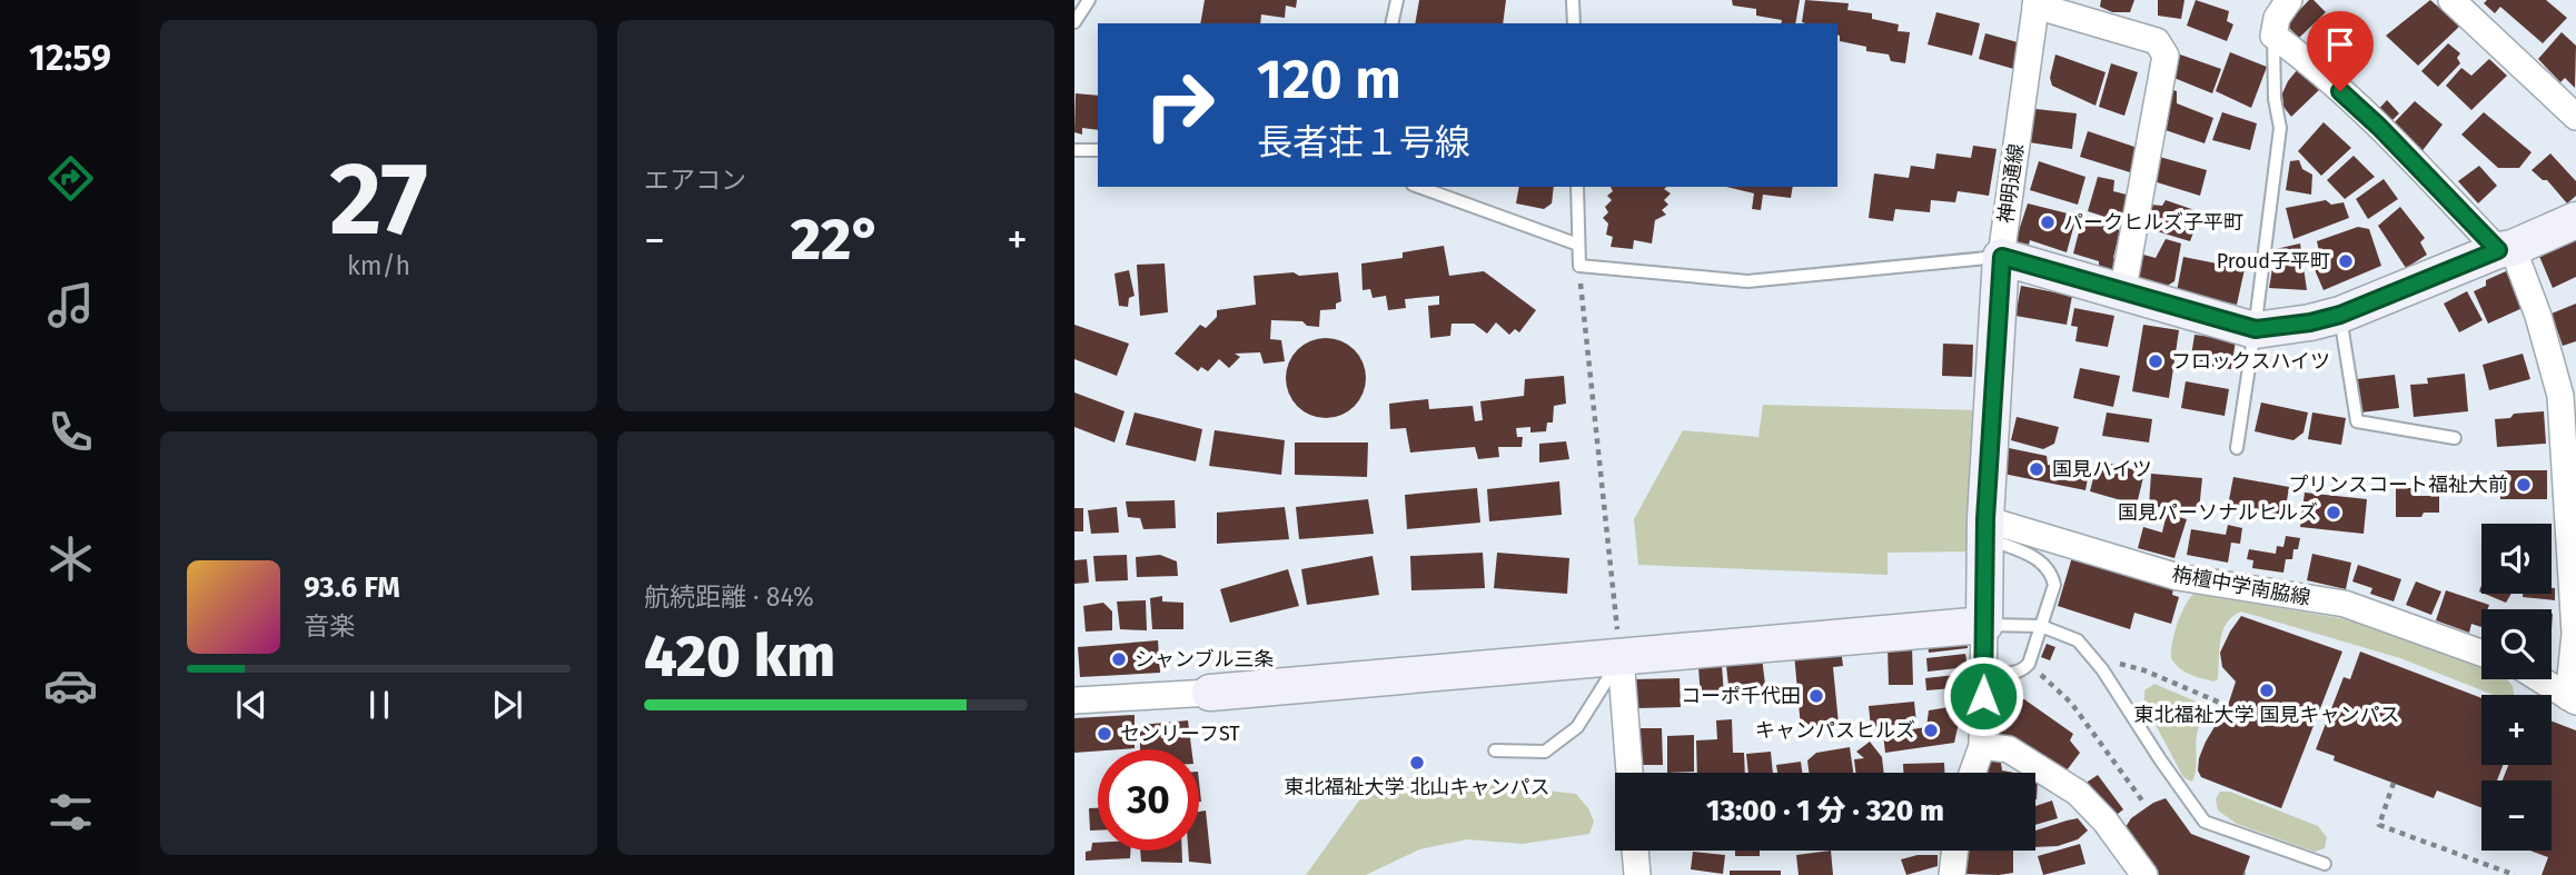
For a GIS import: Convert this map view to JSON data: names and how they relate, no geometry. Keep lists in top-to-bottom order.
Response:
{
  "streets": {
    "street": ["神明通線", "栴檀中学南脇線"]
  },
  "crossings": [
    ["神明通線", "栴檀中学南脇線"]
  ],
  "places": [
    "パークヒルズ子平町",
    "Proud子平町",
    "フロックスハイツ",
    "国見ハイツ",
    "プリンスコート福祉大前",
    "国見パーソナルヒルズ",
    "シャンブル三条",
    "東北福祉大学 国見キャンパス",
    "コーポ千代田",
    "キャンパスヒルズ",
    "センリーフST",
    "東北福祉大学 北山キャンパス"
  ],
  "page": {
    "tabs": "12:59",
    "tile": [
      ["27", "km/h"],
      "エアコン",
      ["航続距離 · 84%", "420 km"]
    ],
    "turn": ["120 m", "長者荘１号線"],
    "heat": ["−", "22°", "+"],
    "map_buttons": ["+", "−"],
    "song": ["93.6 FM", "音楽"],
    "limit": "30",
    "trip": "13:00 · 1 分 · 320 m"
  }
}
